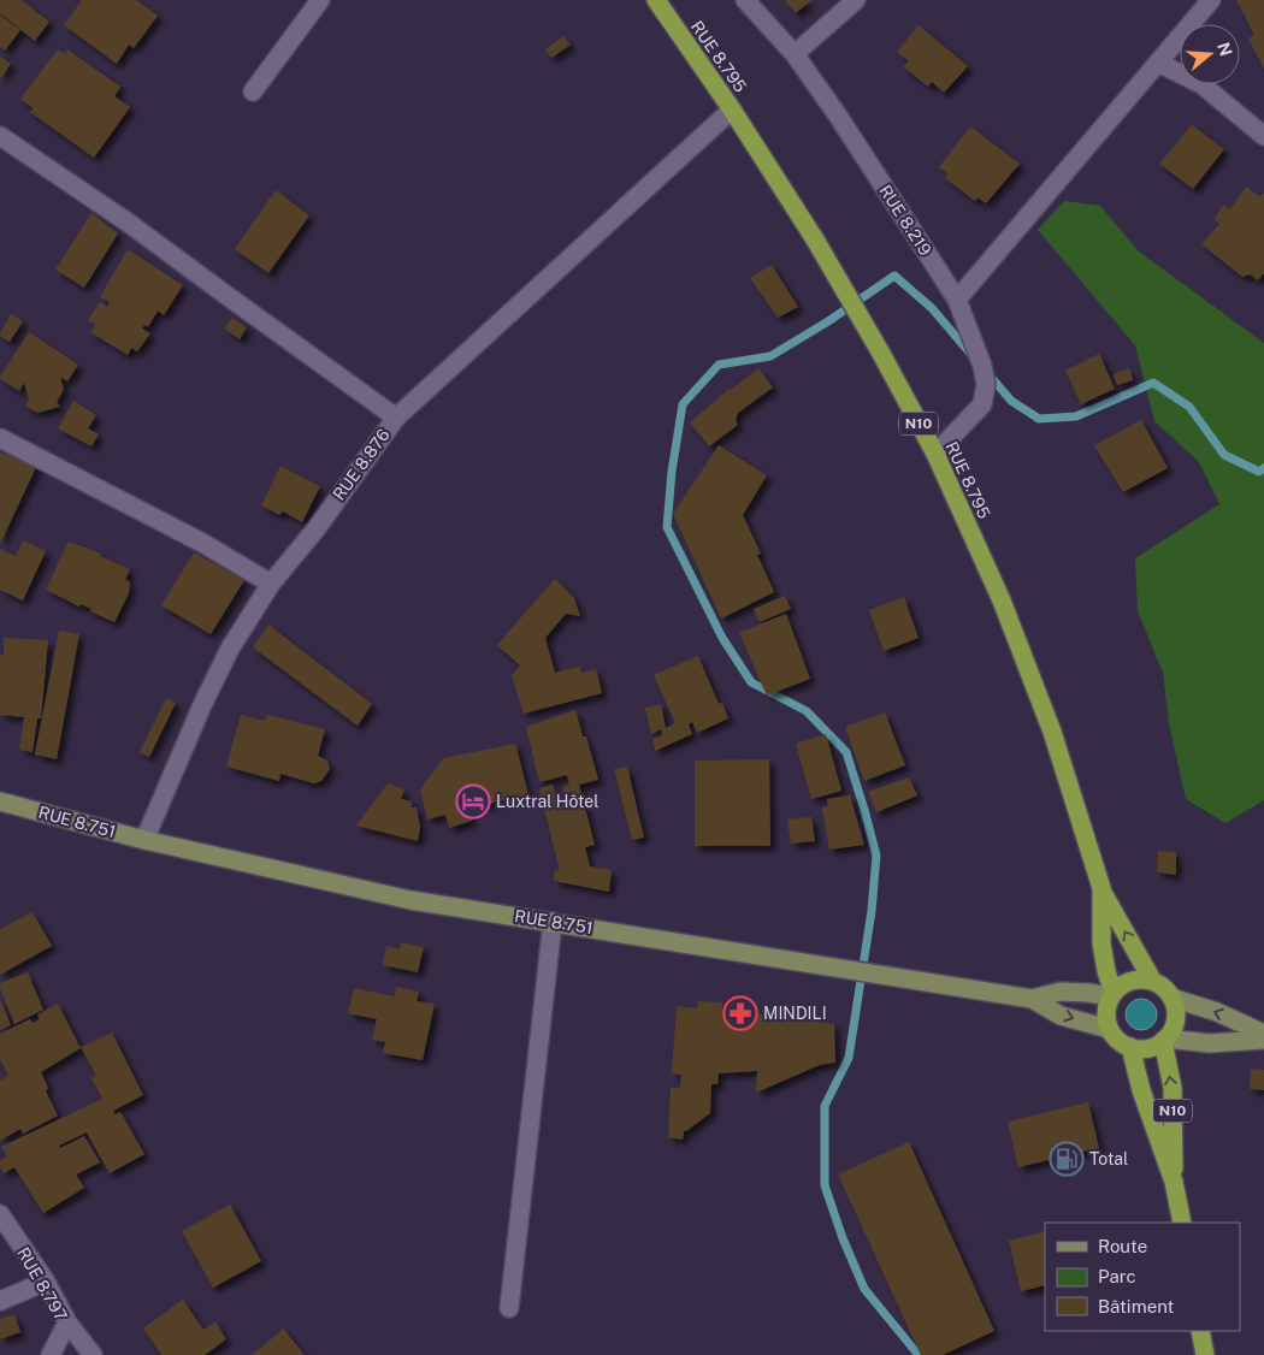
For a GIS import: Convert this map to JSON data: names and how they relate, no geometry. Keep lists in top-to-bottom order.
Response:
{
  "streets": {
    "highway": ["RUE 8.795", "N10"],
    "main road": ["RUE 8.751"],
    "street": ["RUE 8.219", "RUE 8.876", "RUE 8.797"]
  },
  "crossings": [
    ["RUE 8.795", "RUE 8.219"],
    ["RUE 8.795", "N10"],
    ["RUE 8.795", "RUE 8.751"],
    ["N10", "RUE 8.751"],
    ["RUE 8.876", "RUE 8.751"]
  ],
  "places": {
    "hotel": ["Luxtral Hôtel"],
    "pharmacy": ["MINDILI"],
    "fuel station": ["Total"]
  },
  "legend": ["Route", "Parc", "Bâtiment"],
  "north": "right"
}
